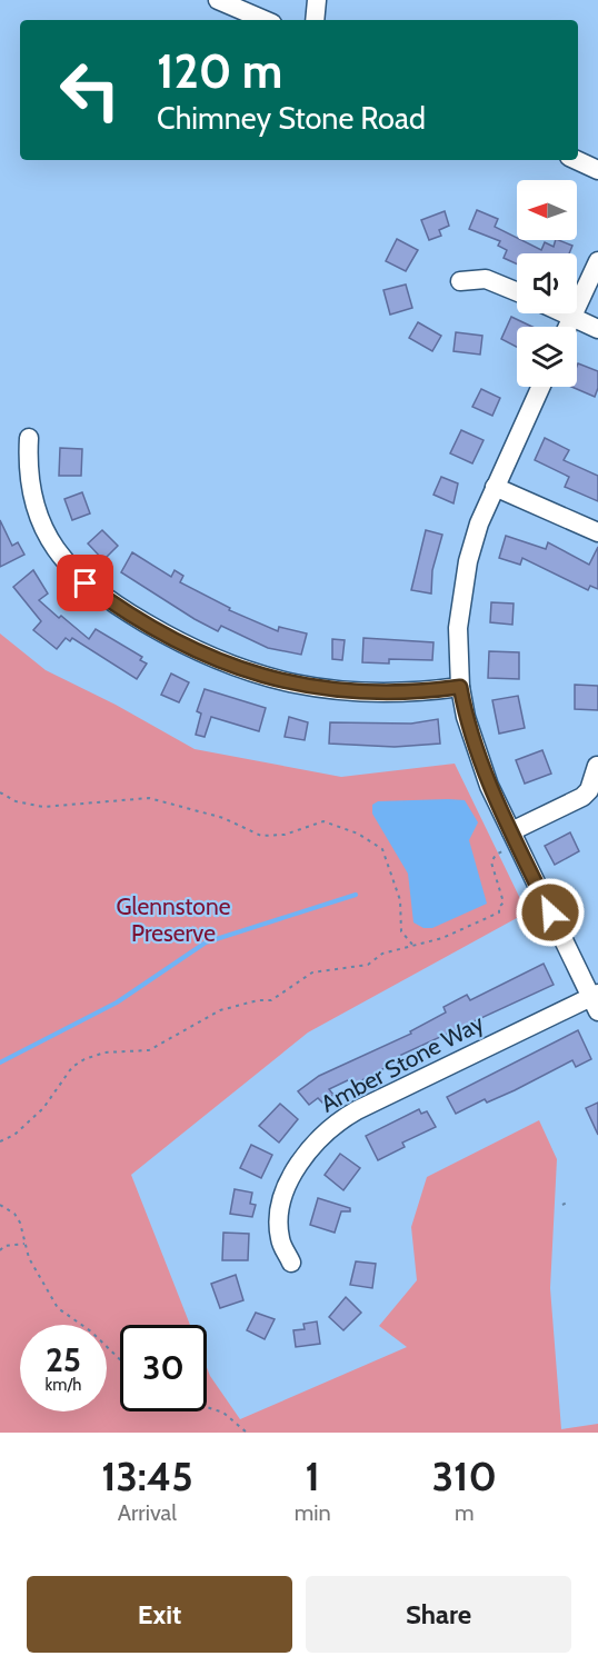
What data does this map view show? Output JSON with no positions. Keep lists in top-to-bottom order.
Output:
{
  "streets": {
    "street": ["Amber Stone Way"]
  },
  "parks": ["Glennstone Preserve"],
  "north": "left",
  "page": {
    "turn": ["120 m", "Chimney Stone Road"],
    "speed": "25 km/h",
    "limit": "30",
    "eta": [
      "13:45",
      "Arrival",
      "1",
      "min",
      "310",
      "m"
    ],
    "buttons": ["Exit", "Share"]
  }
}
